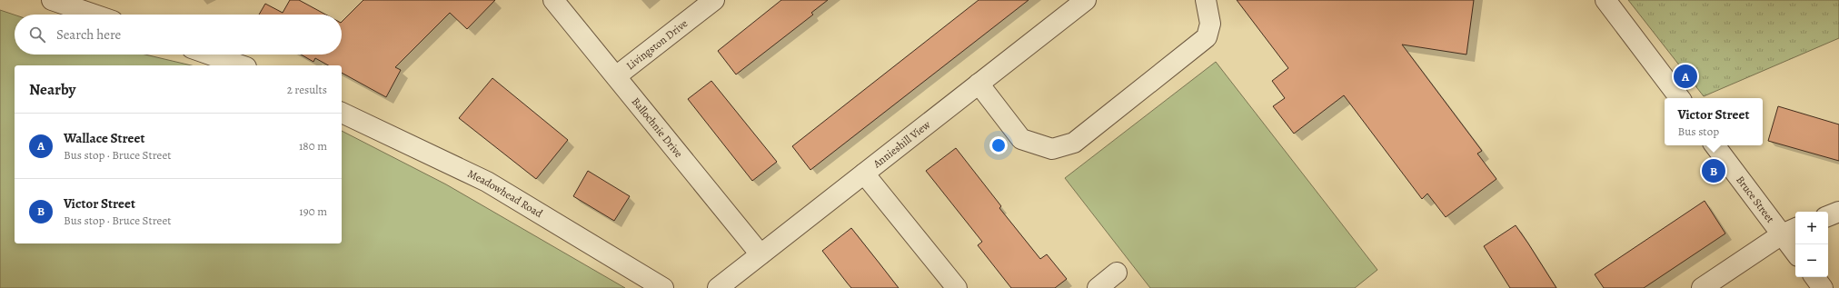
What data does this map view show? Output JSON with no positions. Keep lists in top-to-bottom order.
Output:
{
  "streets": {
    "street": [
      "Livingston Drive",
      "Ballochnie Drive",
      "Annieshill View",
      "Meadowhead Road",
      "Bruce Street"
    ]
  },
  "crossings": [
    ["Livingston Drive", "Ballochnie Drive"],
    ["Ballochnie Drive", "Annieshill View"]
  ],
  "page": {
    "search": "Search here",
    "pins": ["A", "B"],
    "heading": ["Nearby", "2 results"],
    "popup": ["Victor Street", "Bus stop"],
    "list": [
      {
        "mark": "A",
        "name": "Wallace Street",
        "note": "Bus stop · Bruce Street",
        "value": "180 m"
      },
      {
        "mark": "B",
        "name": "Victor Street",
        "note": "Bus stop · Bruce Street",
        "value": "190 m"
      }
    ],
    "map_buttons": ["+", "−"]
  }
}
